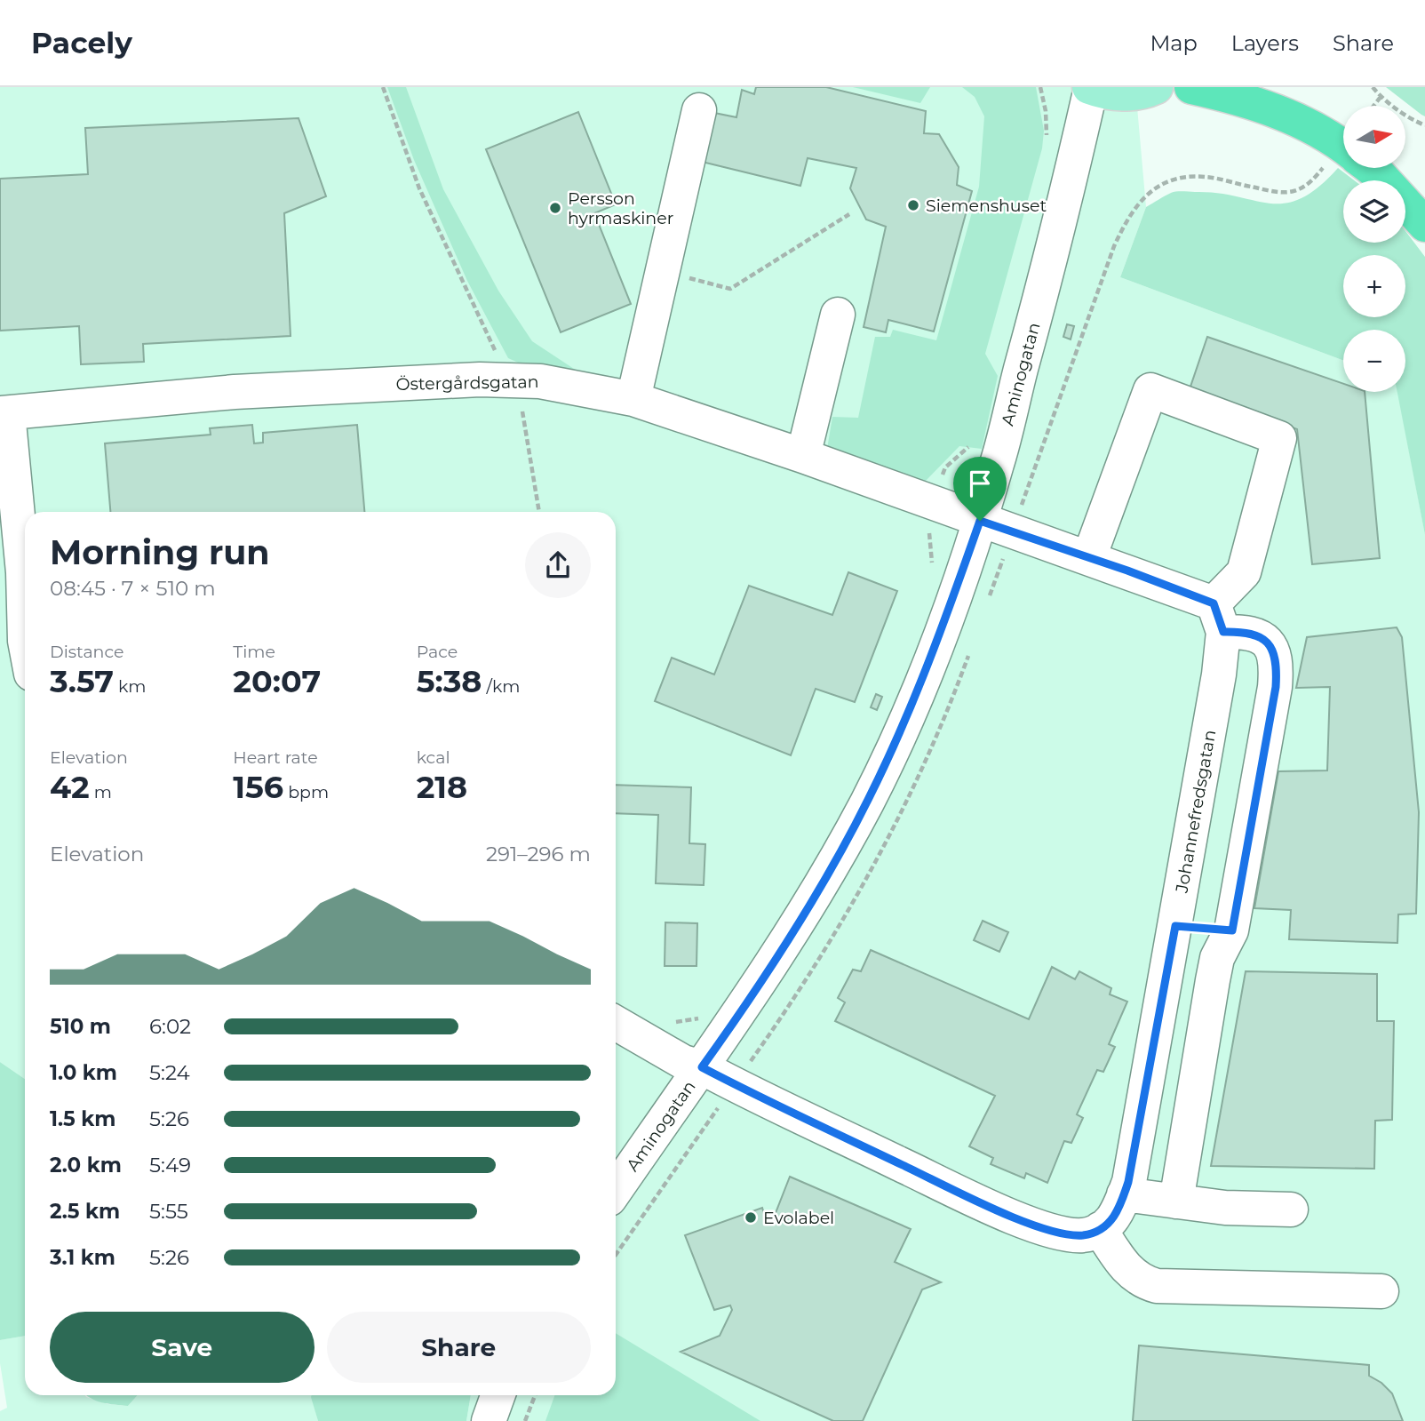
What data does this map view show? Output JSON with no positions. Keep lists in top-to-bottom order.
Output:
{
  "streets": {
    "main road": ["Aminogatan"],
    "street": ["Östergårdsgatan", "Johannefredsgatan"]
  },
  "crossings": [
    ["Aminogatan", "Östergårdsgatan"]
  ],
  "places": ["Siemenshuset", "Persson hyrmaskiner", "Evolabel"],
  "north": "right",
  "page": {
    "header": "Pacely",
    "nav": ["Map", "Layers", "Share"],
    "map_buttons": ["+", "−"],
    "heading": ["Morning run", "08:45 · 7 × 510 m"],
    "stats": [
      ["Distance", "3.57 km"],
      ["Time", "20:07"],
      ["Pace", "5:38 /km"],
      ["Elevation", "42 m"],
      ["Heart rate", "156 bpm"],
      ["kcal", "218"]
    ],
    "chart": ["Elevation", "291–296 m"],
    "list": [
      {
        "name": "510 m",
        "note": "6:02"
      },
      {
        "name": "1.0 km",
        "note": "5:24"
      },
      {
        "name": "1.5 km",
        "note": "5:26"
      },
      {
        "name": "2.0 km",
        "note": "5:49"
      },
      {
        "name": "2.5 km",
        "note": "5:55"
      },
      {
        "name": "3.1 km",
        "note": "5:26"
      }
    ],
    "buttons": ["Save", "Share"]
  }
}
